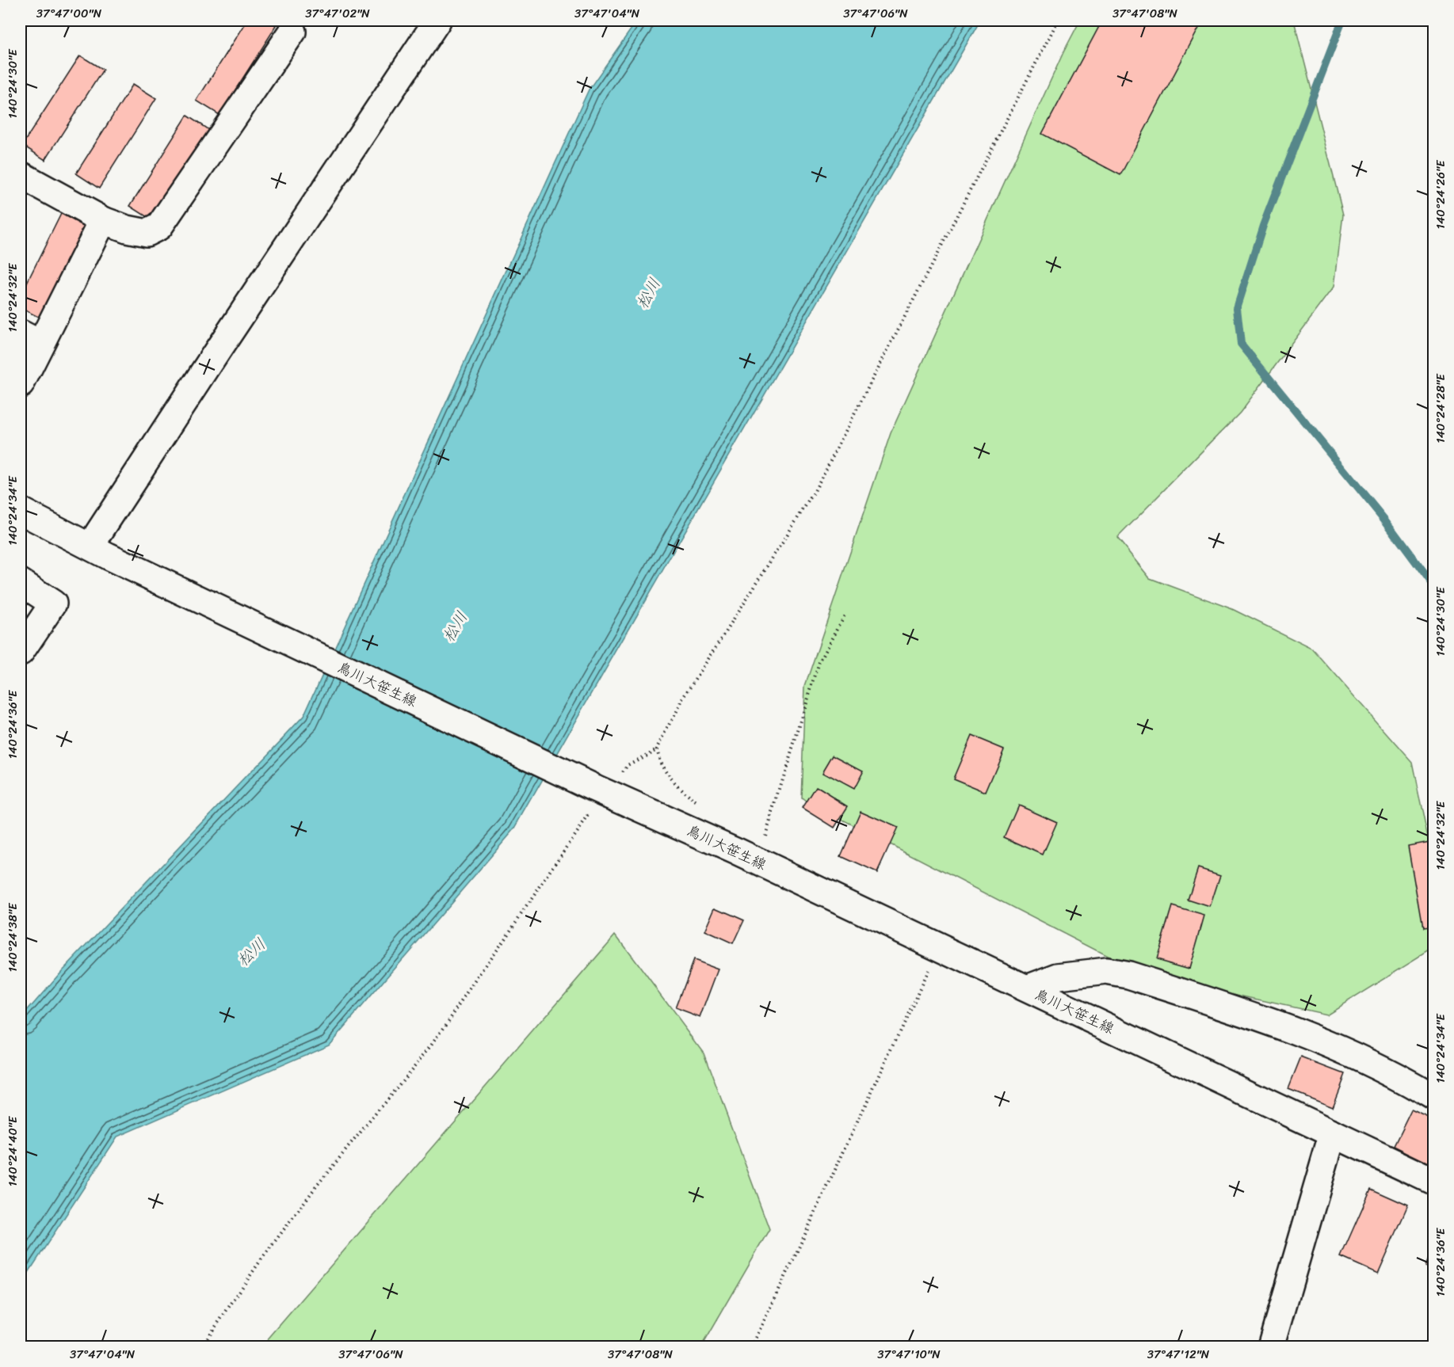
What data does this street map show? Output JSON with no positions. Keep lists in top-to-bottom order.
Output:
{
  "streets": {
    "street": ["鳥川大笹生線"]
  },
  "water": ["松川"],
  "coordinates": [
    "37°47'00\"N",
    "37°47'02\"N",
    "37°47'04\"N",
    "37°47'06\"N",
    "37°47'08\"N",
    "140°24'30\"E",
    "140°24'26\"E",
    "140°24'32\"E",
    "140°24'28\"E",
    "140°24'34\"E",
    "140°24'36\"E",
    "140°24'38\"E",
    "140°24'40\"E",
    "37°47'10\"N",
    "37°47'12\"N"
  ]
}
